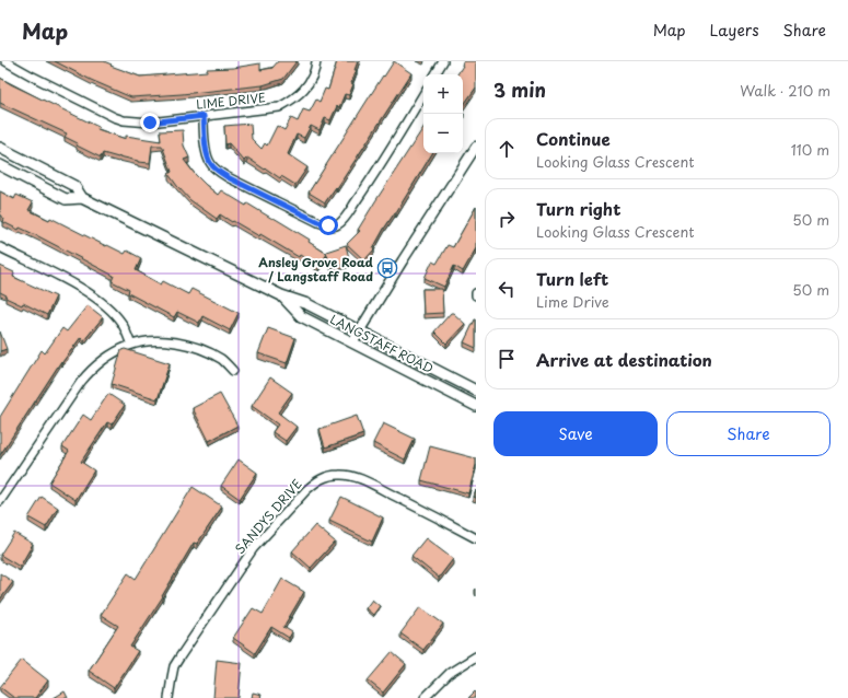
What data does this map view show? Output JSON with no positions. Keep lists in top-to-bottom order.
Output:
{
  "streets": {
    "main road": ["LANGSTAFF ROAD"],
    "street": ["LIME DRIVE", "SANDYS DRIVE"]
  },
  "places": {
    "bus stop": ["Ansley Grove Road / Langstaff Road"]
  },
  "page": {
    "header": "Map",
    "nav": ["Map", "Layers", "Share"],
    "heading": ["3 min", "Walk · 210 m"],
    "map_buttons": ["+", "−"],
    "list": [
      ["Continue", "Looking Glass Crescent", "110 m"],
      ["Turn right", "Looking Glass Crescent", "50 m"],
      ["Turn left", "Lime Drive", "50 m"],
      "Arrive at destination"
    ],
    "buttons": ["Save", "Share"]
  }
}
